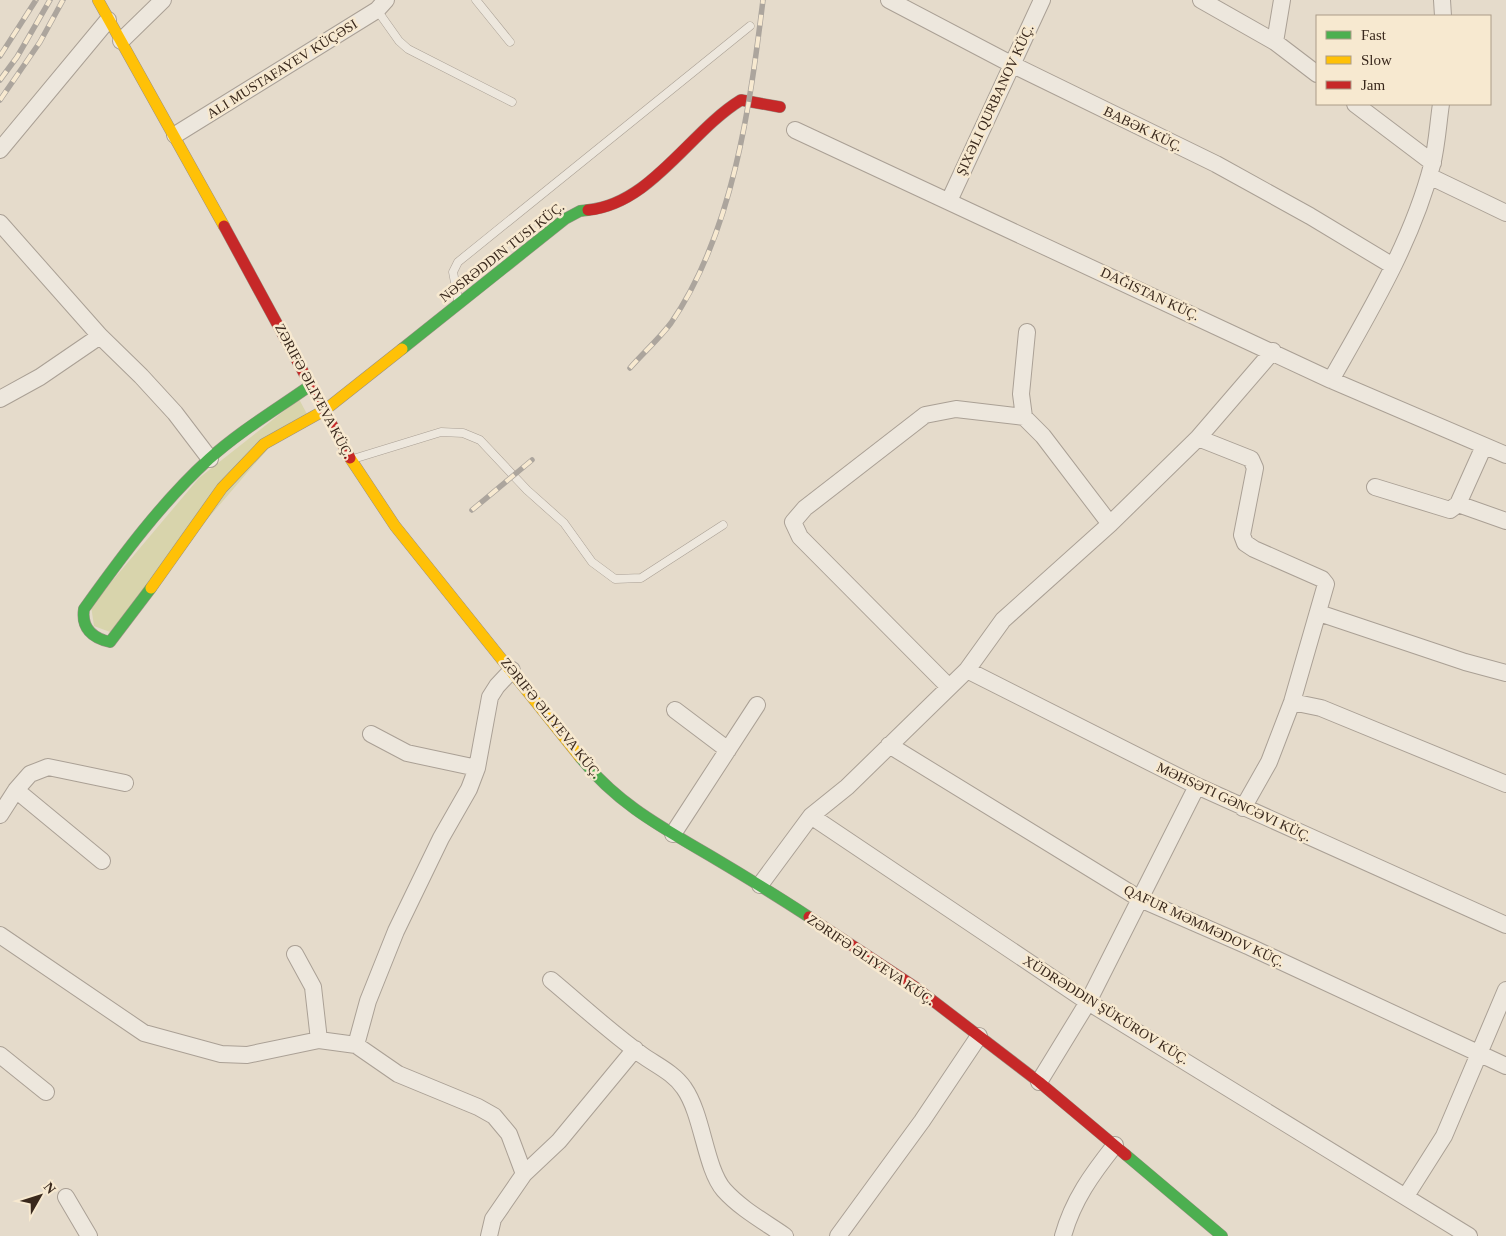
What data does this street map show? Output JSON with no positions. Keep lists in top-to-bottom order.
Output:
{
  "streets": {
    "street": [
      "BABƏK KÜÇ.",
      "NƏSRƏDDIN TUSI KÜÇ.",
      "ZƏRIFƏ ƏLIYEVA KÜÇ.",
      "MƏHSƏTI GƏNCƏVI KÜÇ.",
      "QAFUR MƏMMƏDOV KÜÇ.",
      "XÜDRƏDDIN ŞÜKÜROV KÜÇ."
    ]
  },
  "crossings": [
    ["NƏSRƏDDIN TUSI KÜÇ.", "ZƏRIFƏ ƏLIYEVA KÜÇ."]
  ],
  "legend": ["Fast", "Slow", "Jam"],
  "north": "top right"
}
